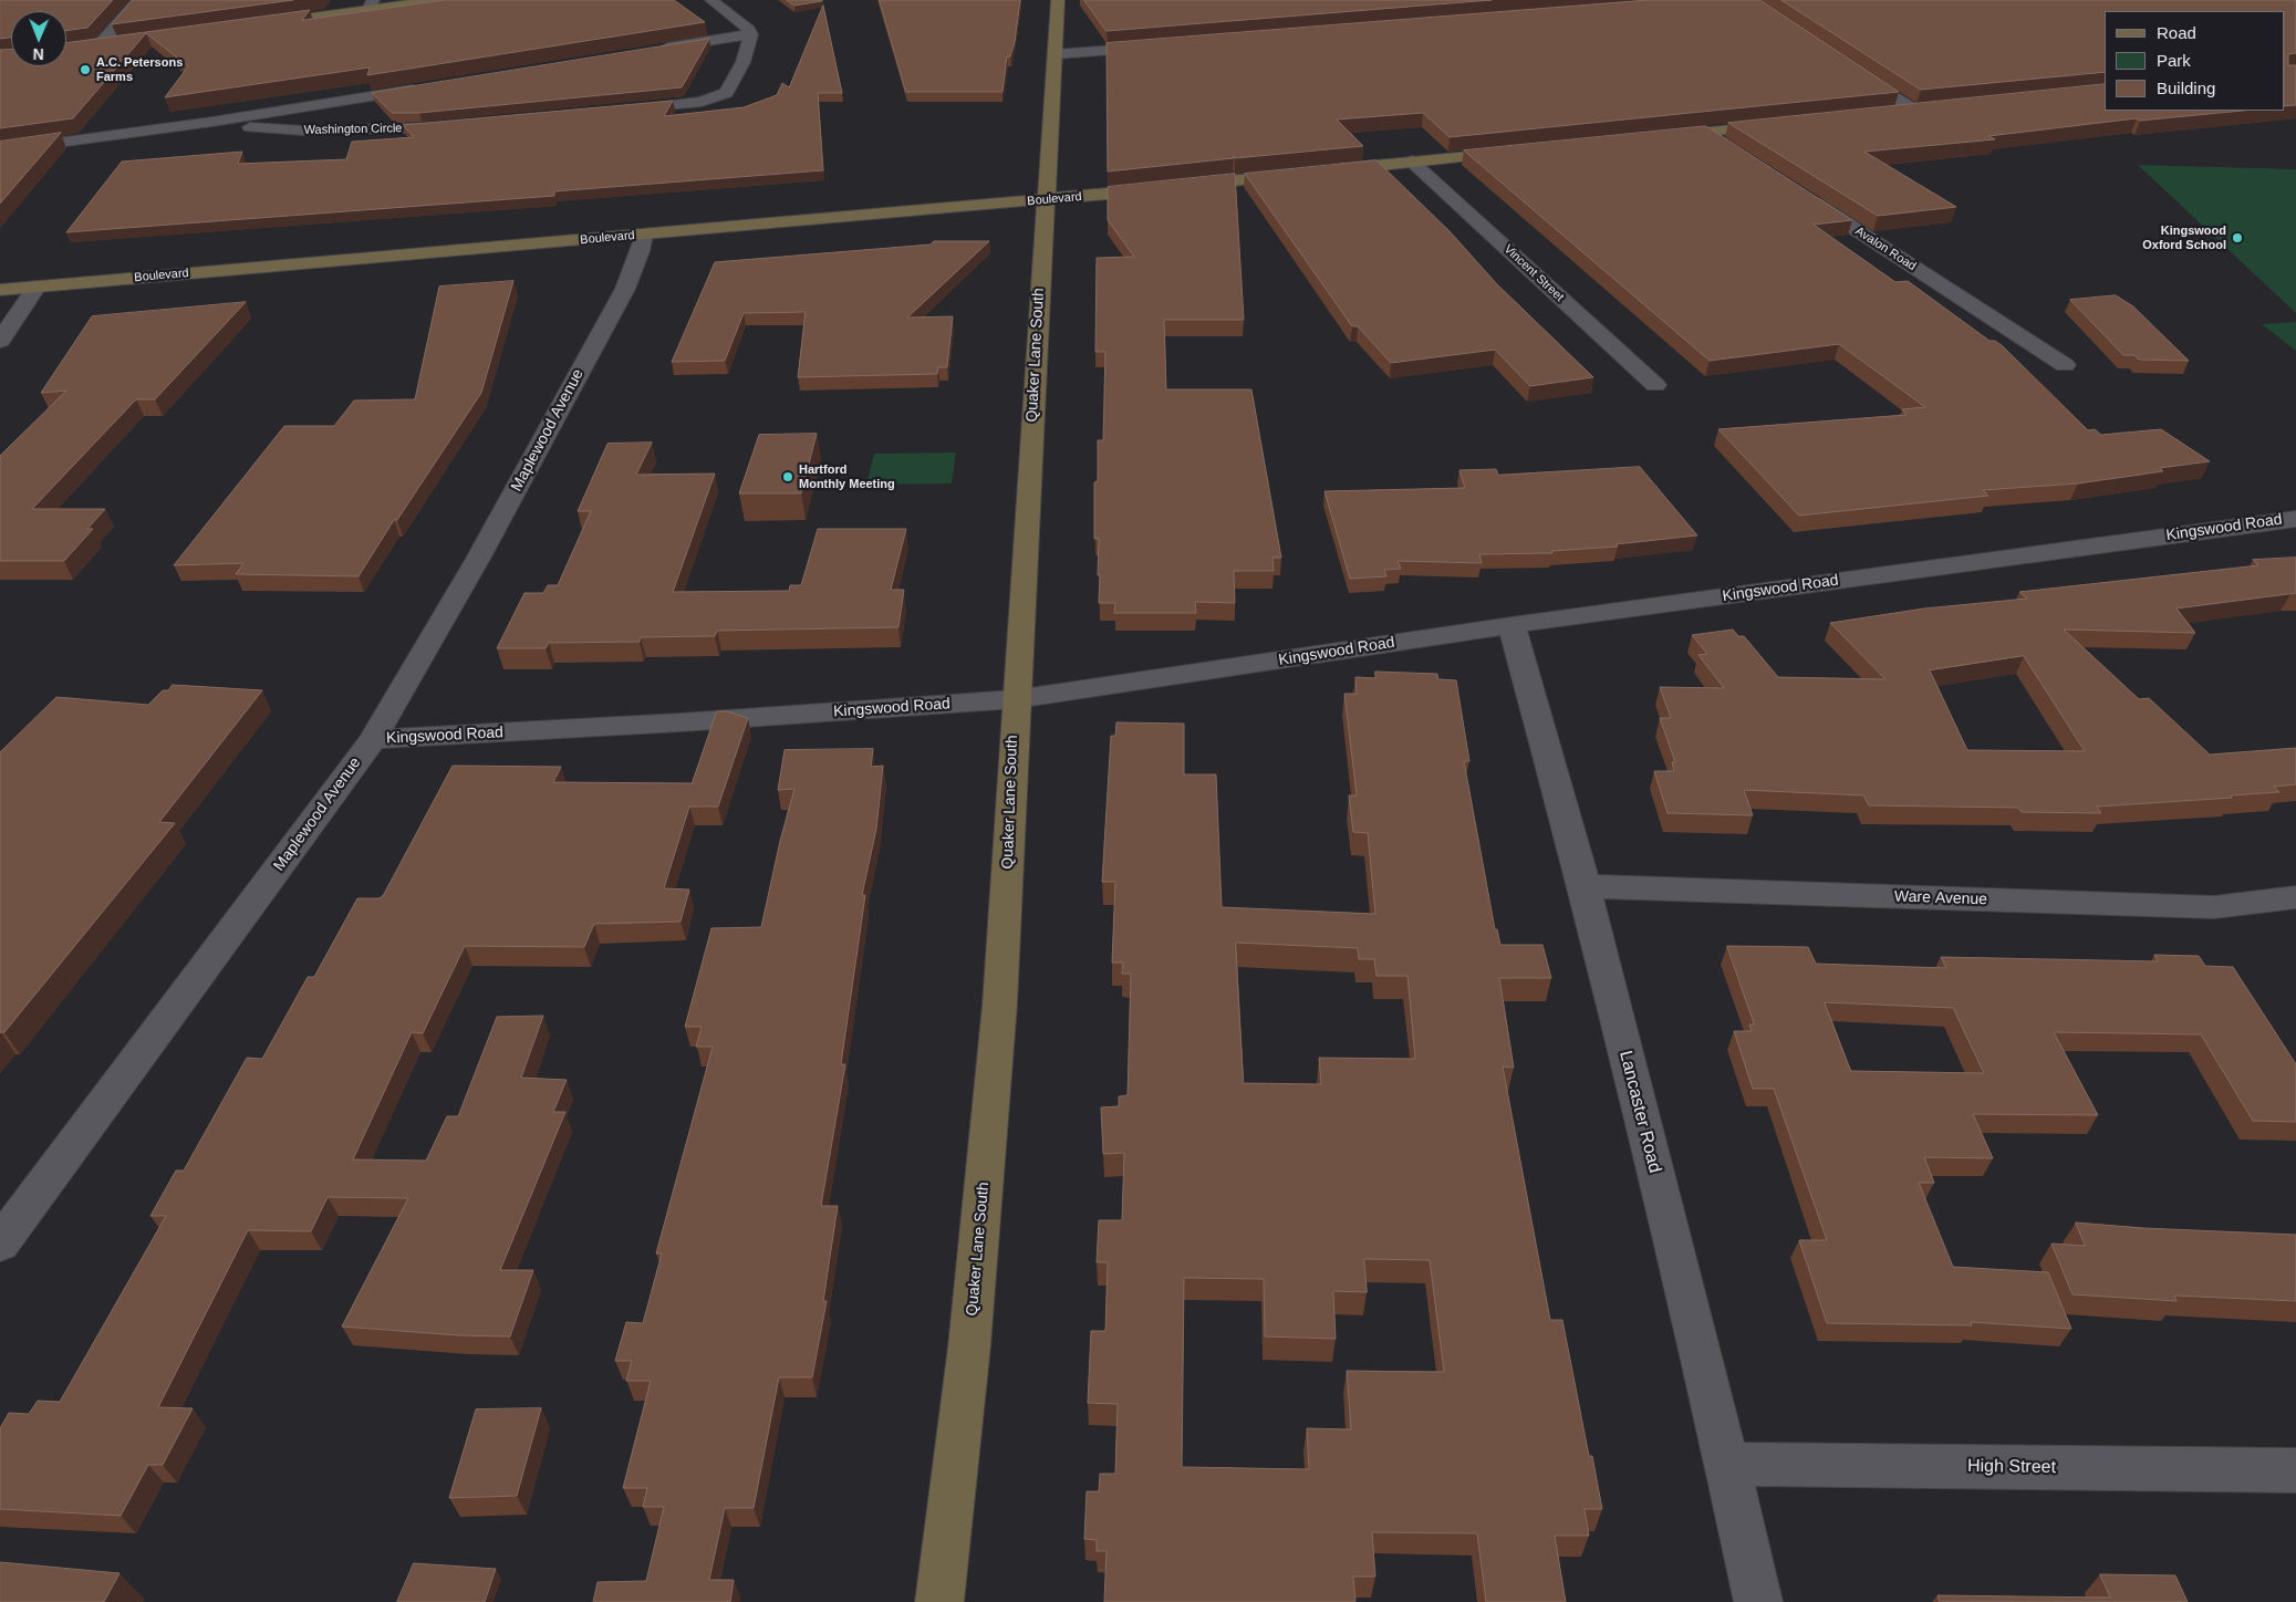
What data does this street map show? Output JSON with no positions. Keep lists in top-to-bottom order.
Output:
{
  "streets": {
    "main road": ["Boulevard", "Quaker Lane South"],
    "street": [
      "Washington Circle",
      "Avalon Road",
      "Vincent Street",
      "Maplewood Avenue",
      "Kingswood Road",
      "Ware Avenue",
      "Lancaster Road",
      "High Street"
    ]
  },
  "crossings": [
    ["Boulevard", "Quaker Lane South"],
    ["Boulevard", "Maplewood Avenue"],
    ["Quaker Lane South", "Kingswood Road"],
    ["Maplewood Avenue", "Kingswood Road"],
    ["Kingswood Road", "Lancaster Road"],
    ["Ware Avenue", "Lancaster Road"],
    ["Lancaster Road", "High Street"]
  ],
  "places": ["A.C. Petersons Farms", "Kingswood Oxford School", "Hartford Monthly Meeting"],
  "legend": ["Road", "Park", "Building"],
  "north": "bottom"
}
